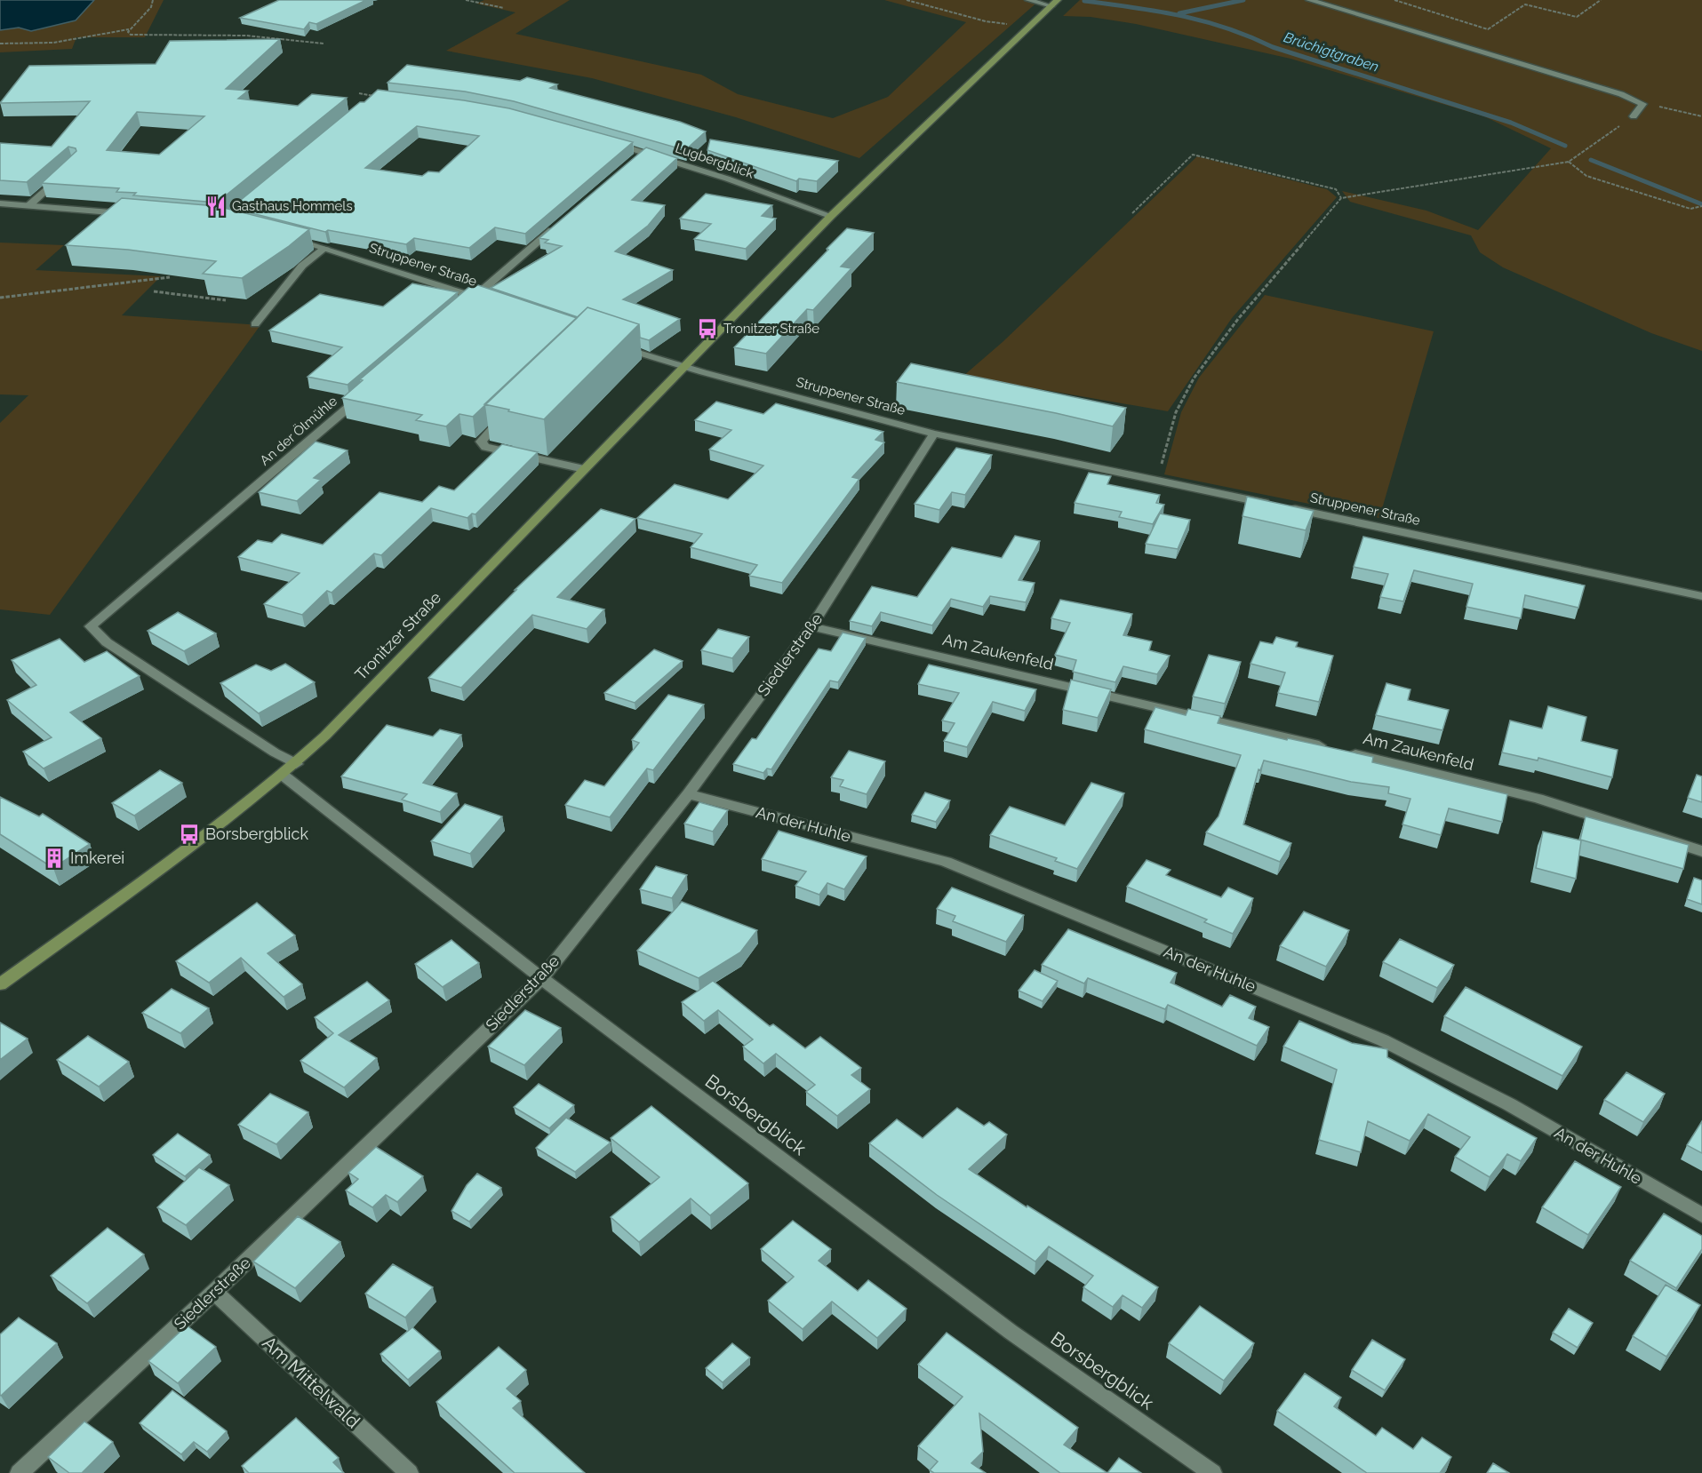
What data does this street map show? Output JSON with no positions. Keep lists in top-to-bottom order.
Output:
{
  "streets": {
    "street": [
      "Lugbergblick",
      "Struppener Straße",
      "An der Ölmühle",
      "Tronitzer Straße",
      "Am Zaukenfeld",
      "Siedlerstraße",
      "An der Huhle",
      "Borsbergblick",
      "Am Mittelwald"
    ]
  },
  "crossings": [
    ["Lugbergblick", "Tronitzer Straße"],
    ["Struppener Straße", "Tronitzer Straße"],
    ["Struppener Straße", "Siedlerstraße"],
    ["An der Ölmühle", "Tronitzer Straße"],
    ["Tronitzer Straße", "Borsbergblick"],
    ["Am Zaukenfeld", "Siedlerstraße"],
    ["Siedlerstraße", "An der Huhle"],
    ["Siedlerstraße", "Borsbergblick"],
    ["Siedlerstraße", "Am Mittelwald"]
  ],
  "water": ["Brüchigtgraben"],
  "places": {
    "restaurant": ["Gasthaus Hommels"],
    "bus stop": ["Tronitzer Straße", "Borsbergblick"],
    "building": ["Imkerei"]
  }
}
